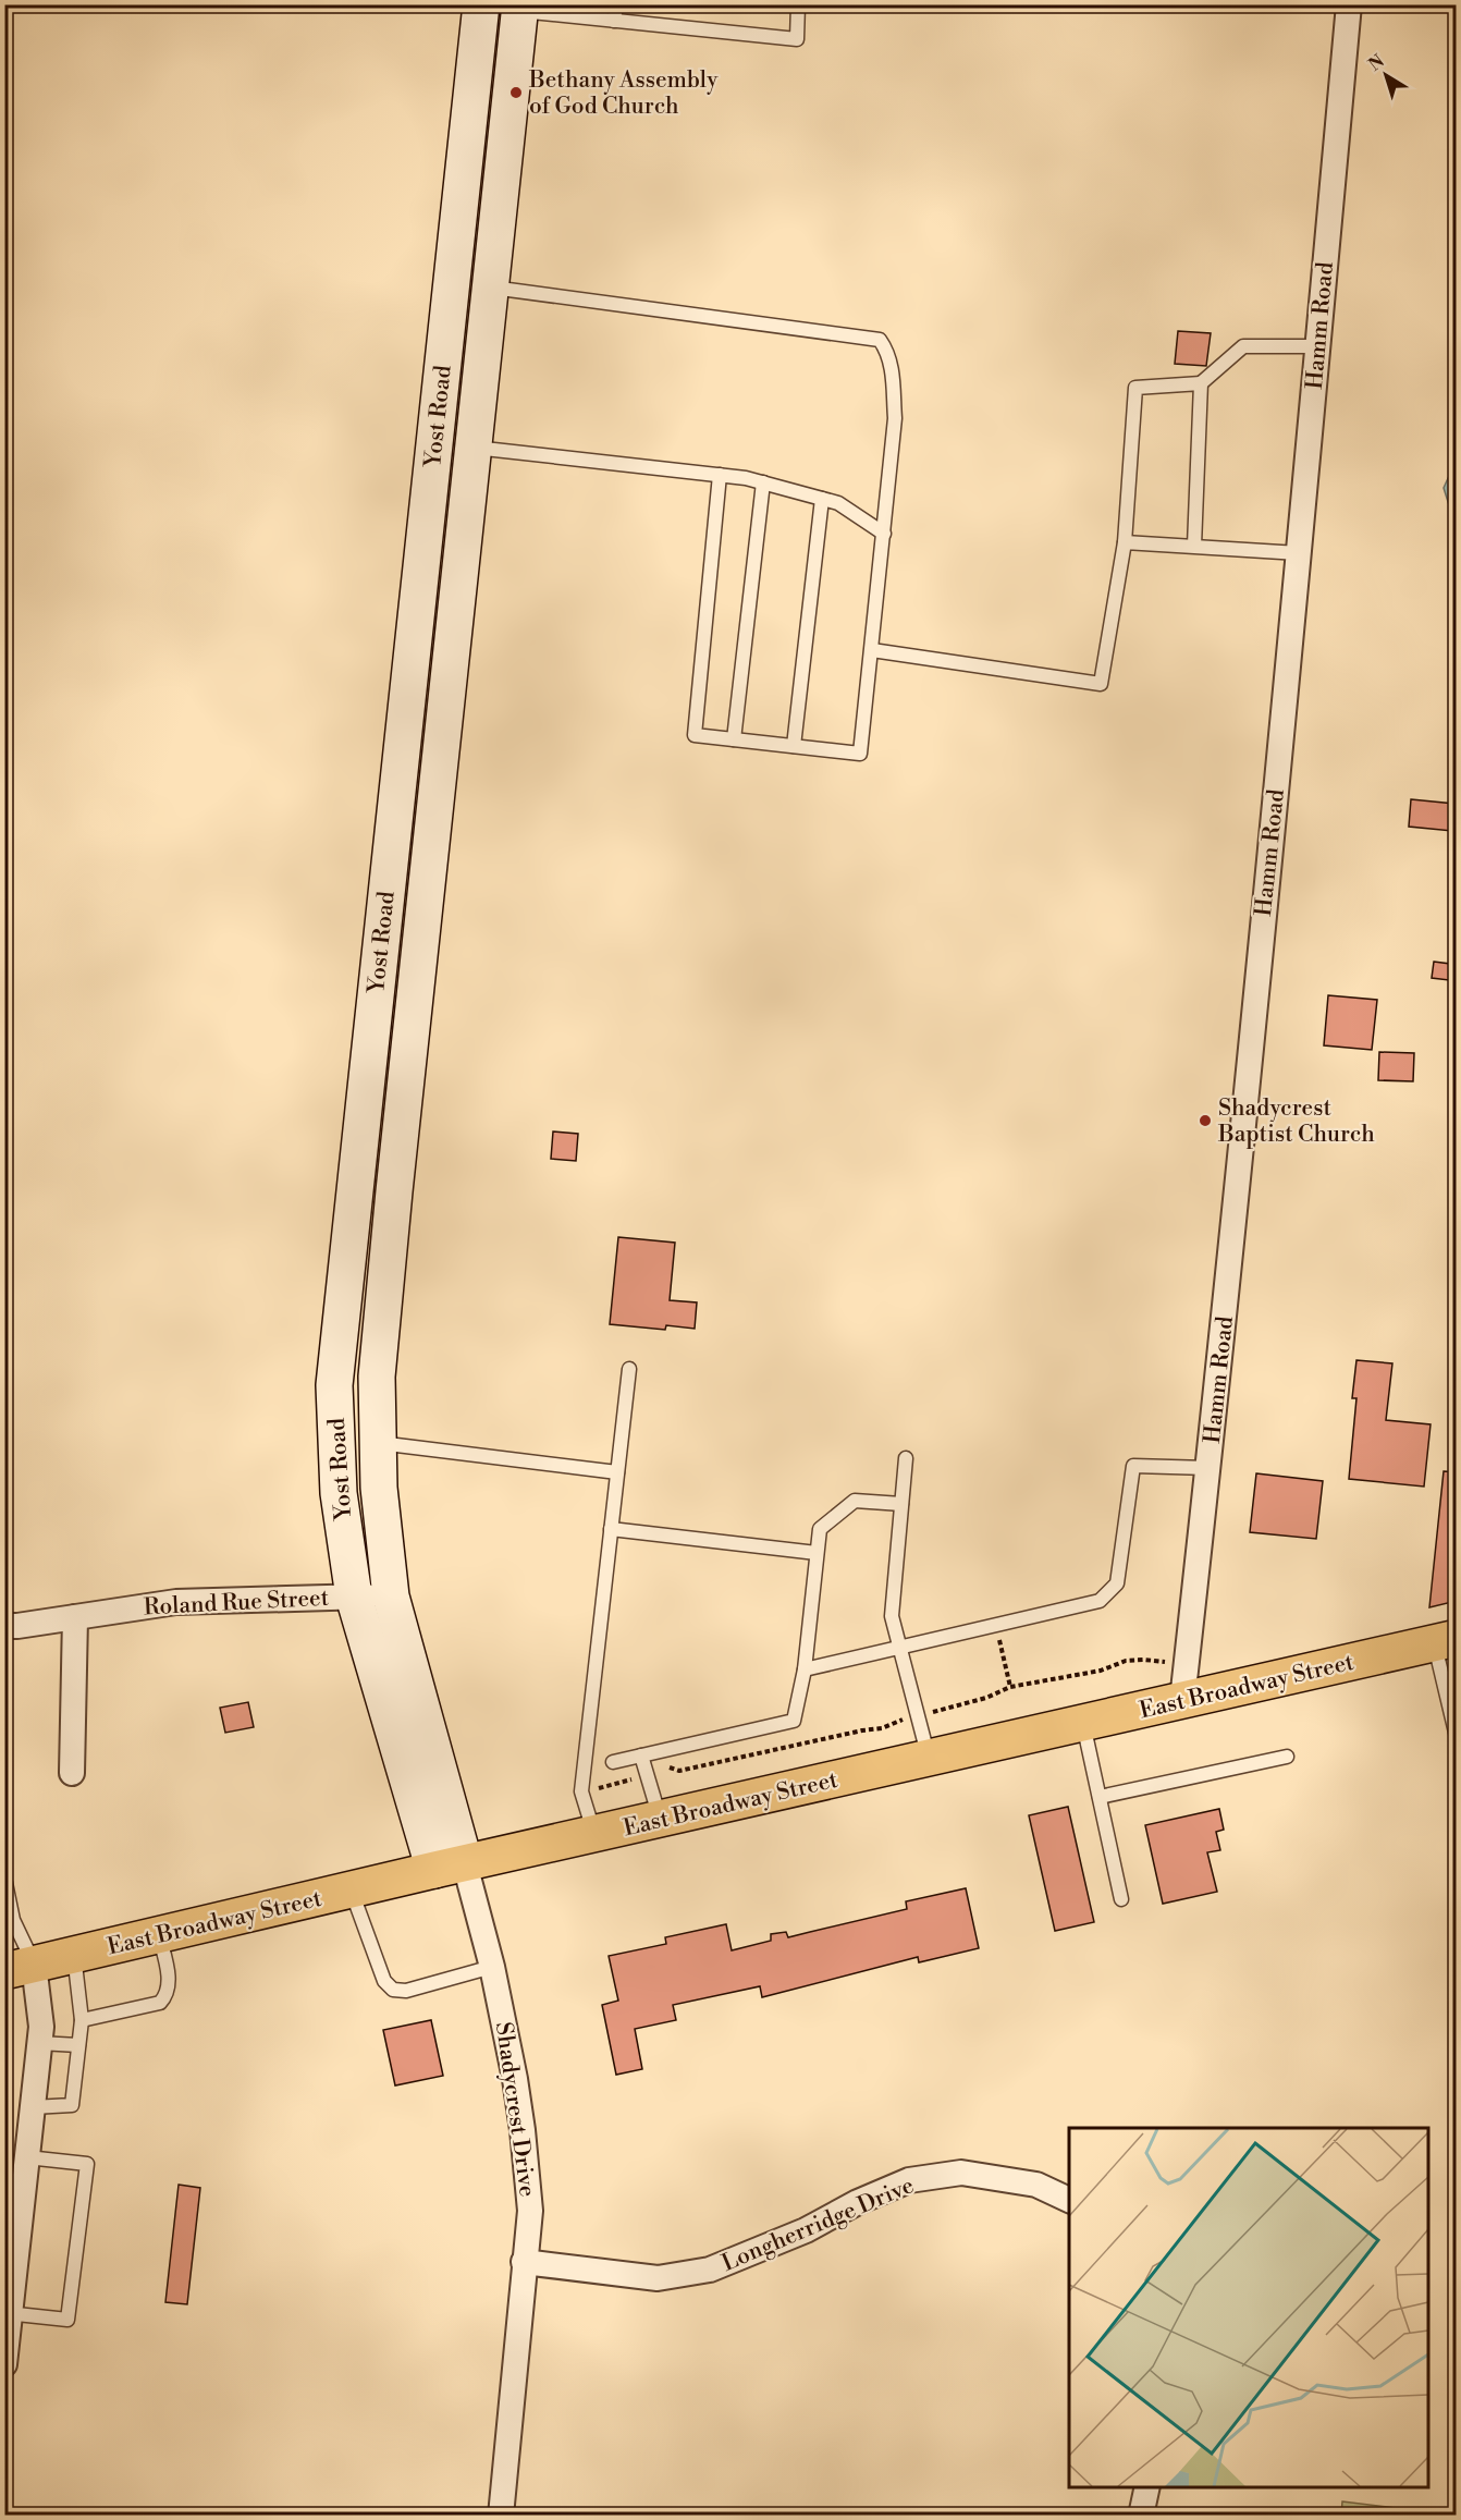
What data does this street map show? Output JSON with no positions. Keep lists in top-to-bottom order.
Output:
{
  "streets": {
    "main road": ["Yost Road", "East Broadway Street"],
    "street": [
      "Hamm Road",
      "Roland Rue Street",
      "Shadycrest Drive",
      "Longherridge Drive"
    ]
  },
  "crossings": [
    ["Hamm Road", "East Broadway Street"],
    ["Yost Road", "Roland Rue Street"],
    ["Yost Road", "East Broadway Street"],
    ["Yost Road", "Shadycrest Drive"],
    ["East Broadway Street", "Shadycrest Drive"],
    ["Shadycrest Drive", "Longherridge Drive"]
  ],
  "places": ["Bethany Assembly of God Church", "Shadycrest Baptist Church"],
  "north": "top left"
}
